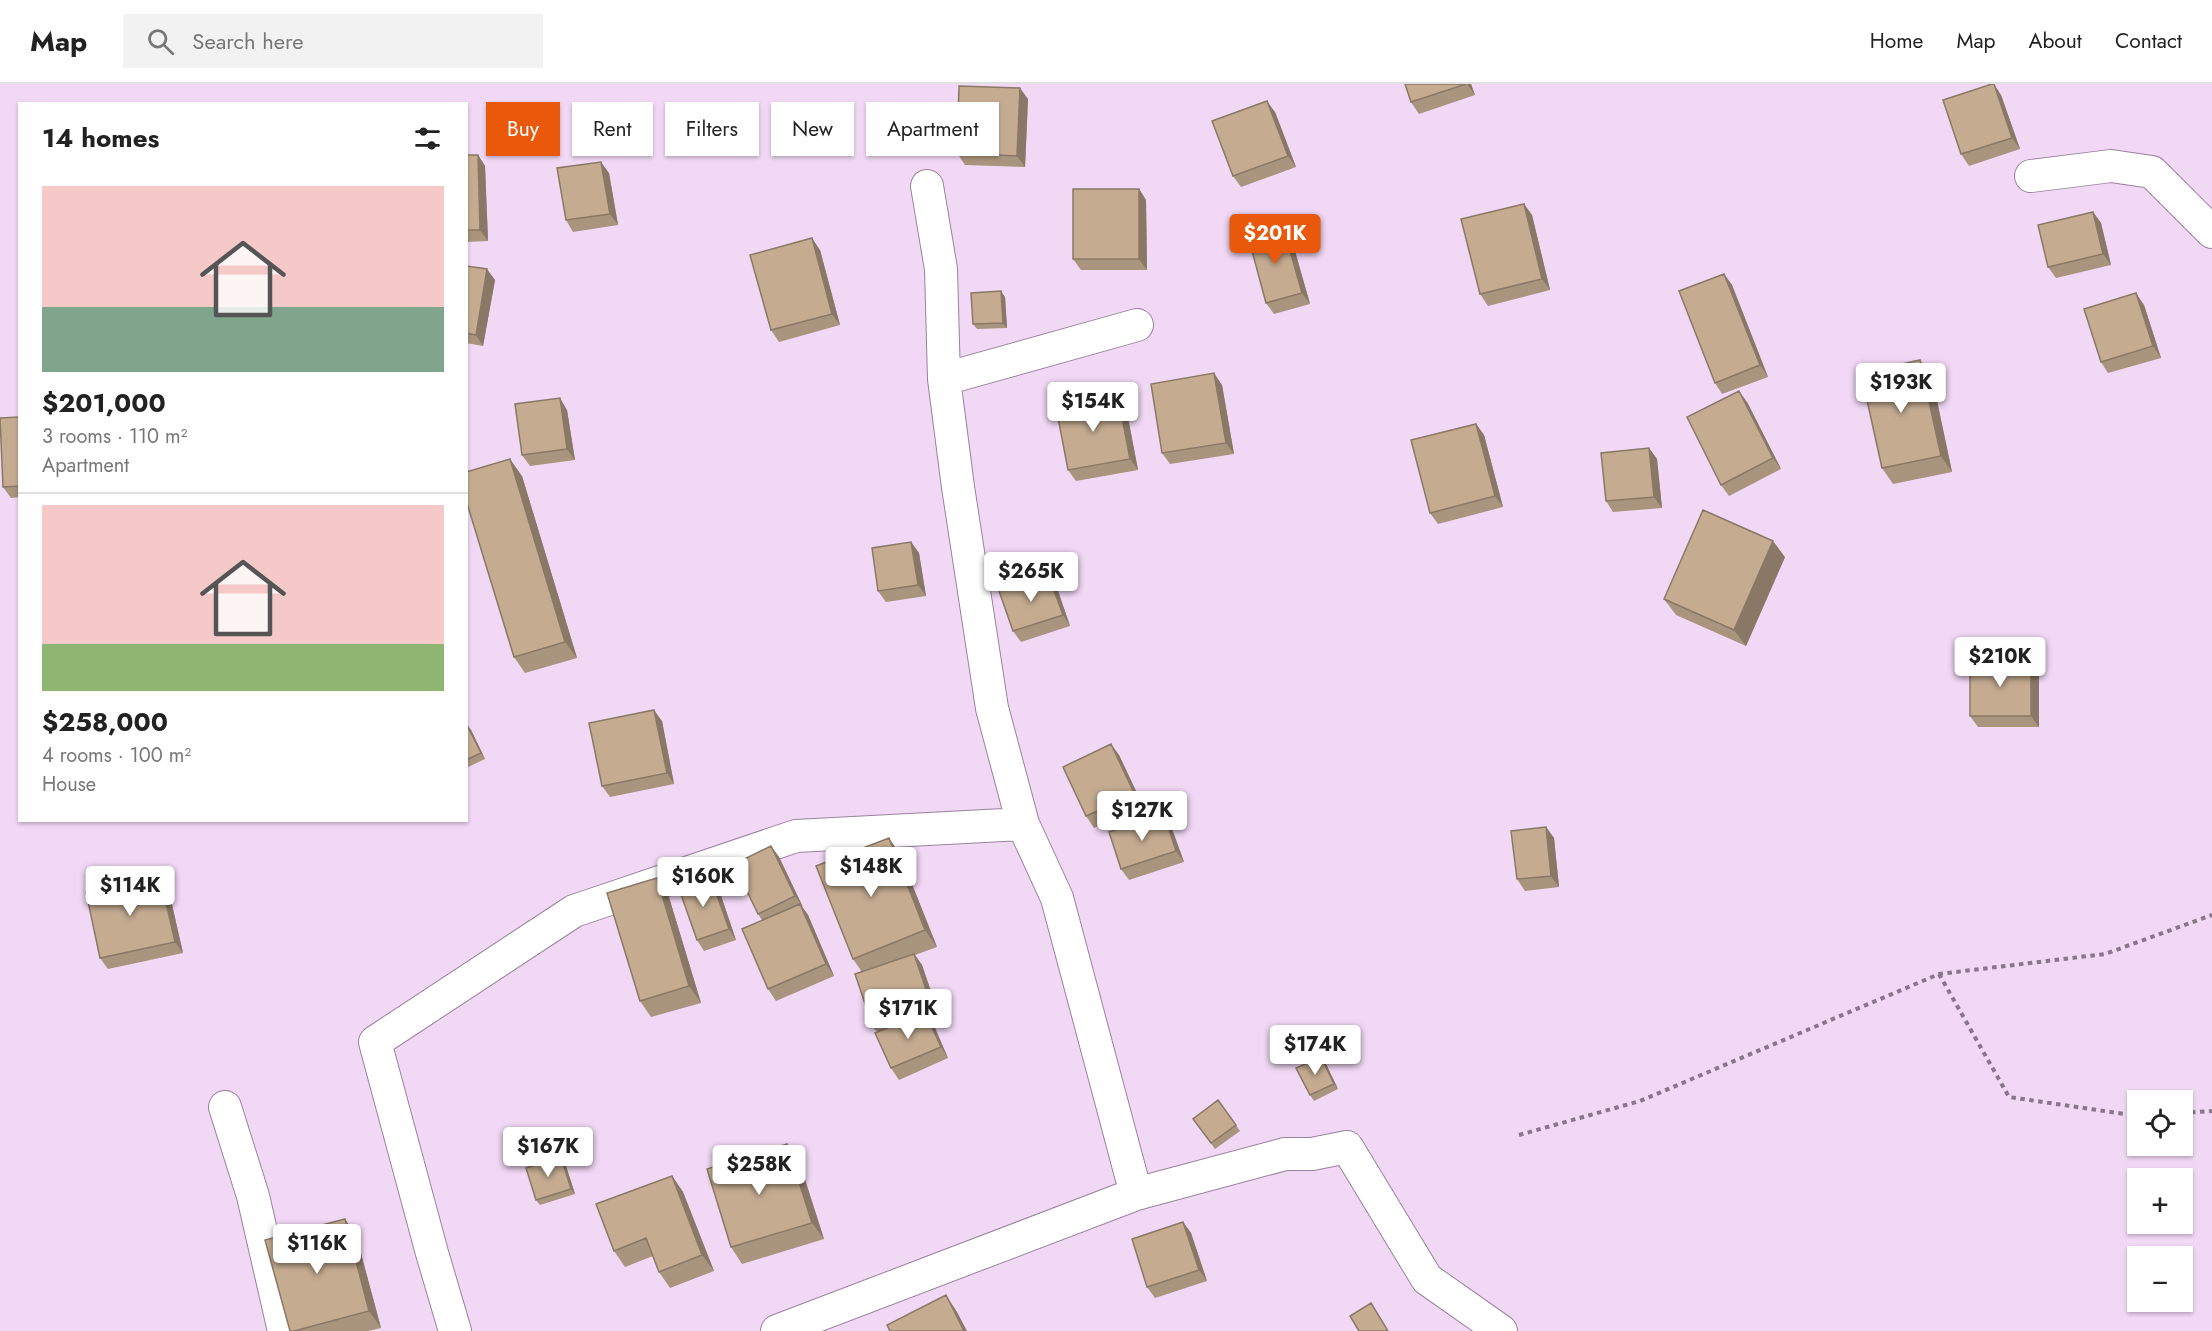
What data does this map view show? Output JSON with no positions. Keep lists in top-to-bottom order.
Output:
{
  "page": {
    "header": "Map",
    "search": "Search here",
    "nav": [
      "Home",
      "Map",
      "About",
      "Contact"
    ],
    "chip": [
      "Buy",
      "Rent",
      "Filters",
      "New",
      "Apartment"
    ],
    "heading": "14 homes",
    "list": [
      {
        "name": "$201,000",
        "note": "3 rooms · 110 m² · Apartment"
      },
      {
        "name": "$258,000",
        "note": "4 rooms · 100 m² · House"
      }
    ],
    "price": [
      "$201K",
      "$193K",
      "$154K",
      "$265K",
      "$210K",
      "$127K",
      "$148K",
      "$160K",
      "$114K",
      "$171K",
      "$174K",
      "$167K",
      "$258K",
      "$116K"
    ],
    "map_buttons": ["+", "−"]
  }
}
